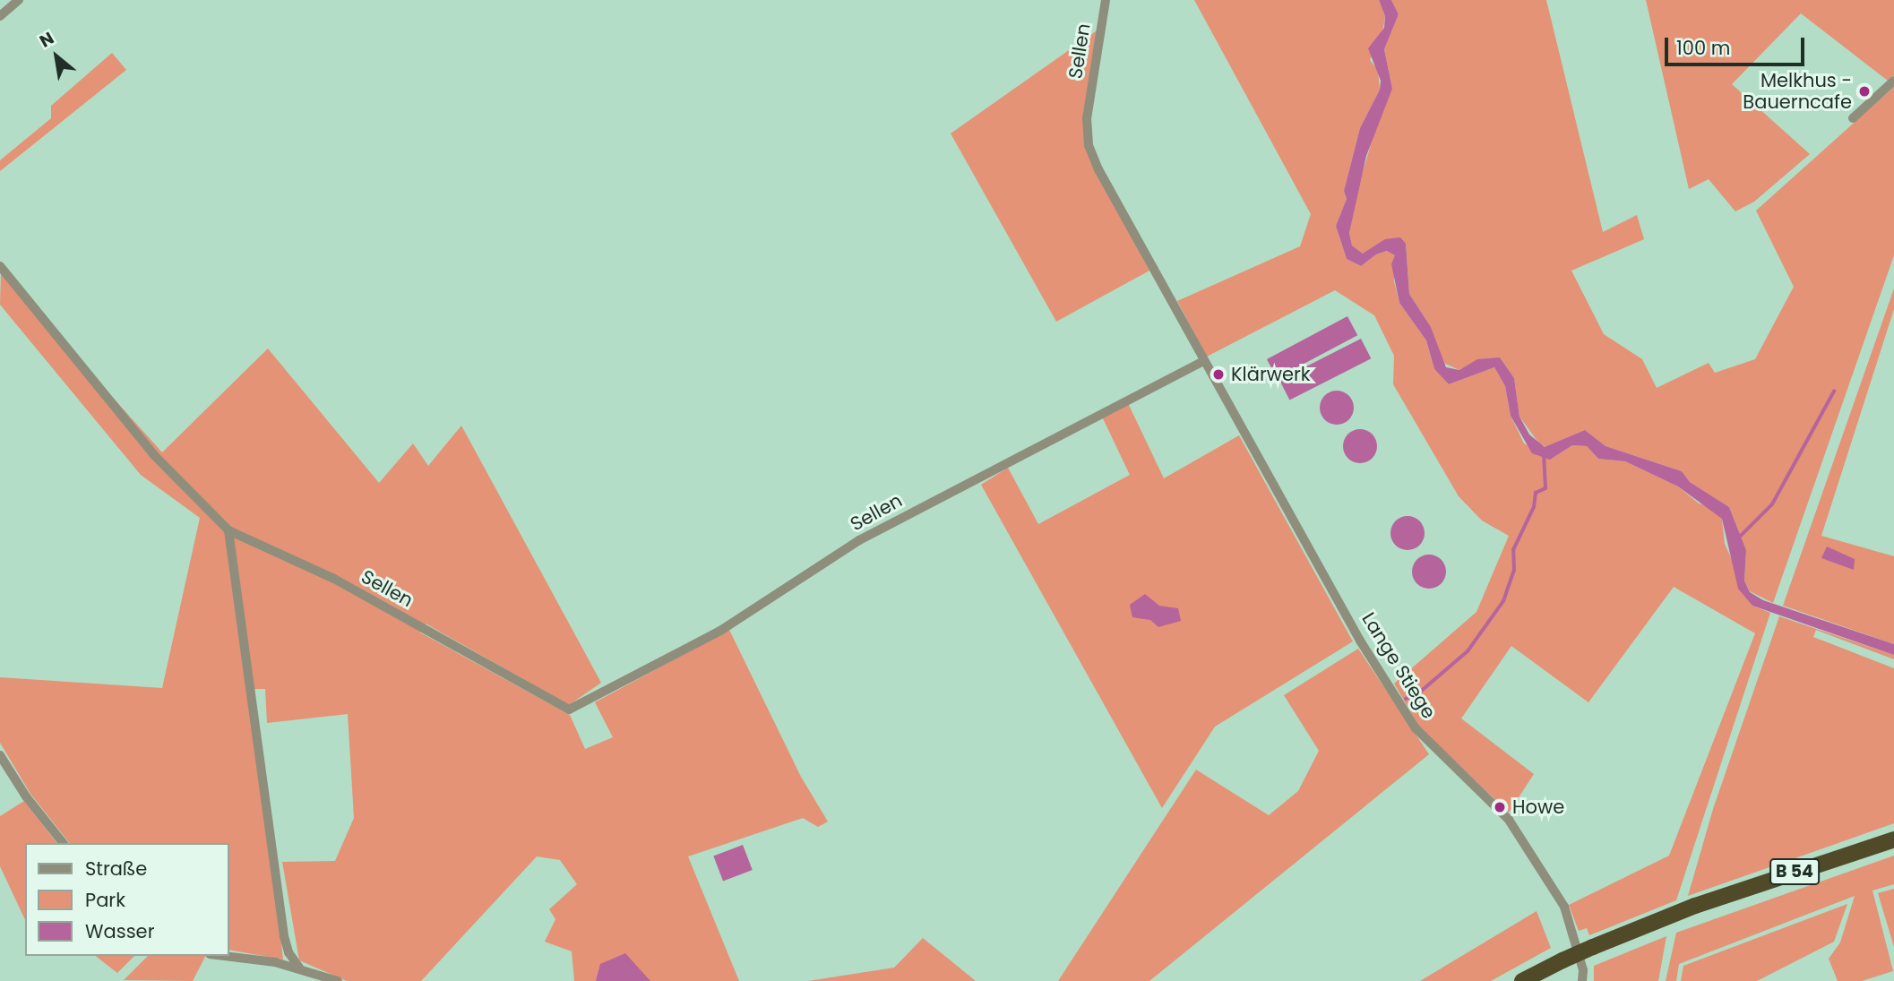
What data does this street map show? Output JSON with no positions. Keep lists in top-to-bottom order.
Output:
{
  "streets": {
    "highway": ["B 54"],
    "street": ["Sellen", "Lange Stiege"]
  },
  "crossings": [
    ["Sellen", "Lange Stiege"]
  ],
  "places": ["Melkhus - Bauerncafe", "Klärwerk", "Howe"],
  "legend": ["Straße", "Park", "Wasser"],
  "scale_bar": "100 m",
  "north": "top left"
}
